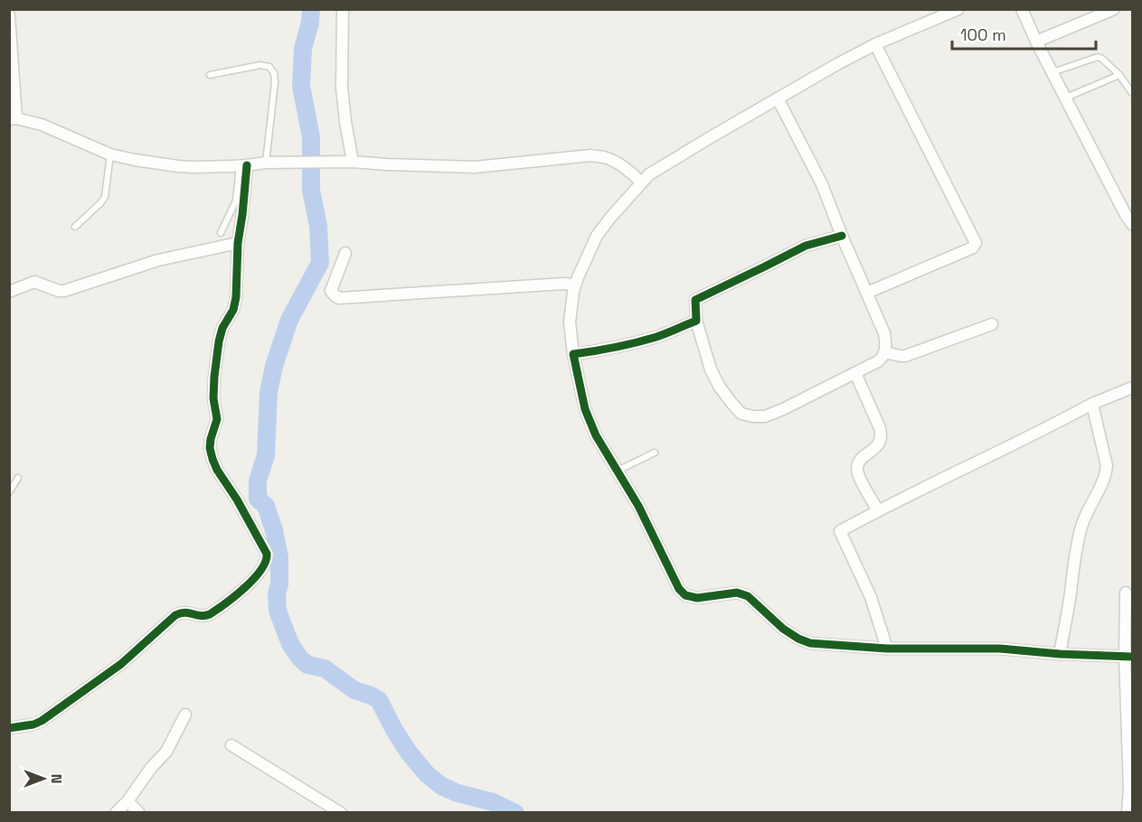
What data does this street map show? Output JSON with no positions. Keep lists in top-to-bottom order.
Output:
{
  "scale_bar": "100 m",
  "north": "right"
}
